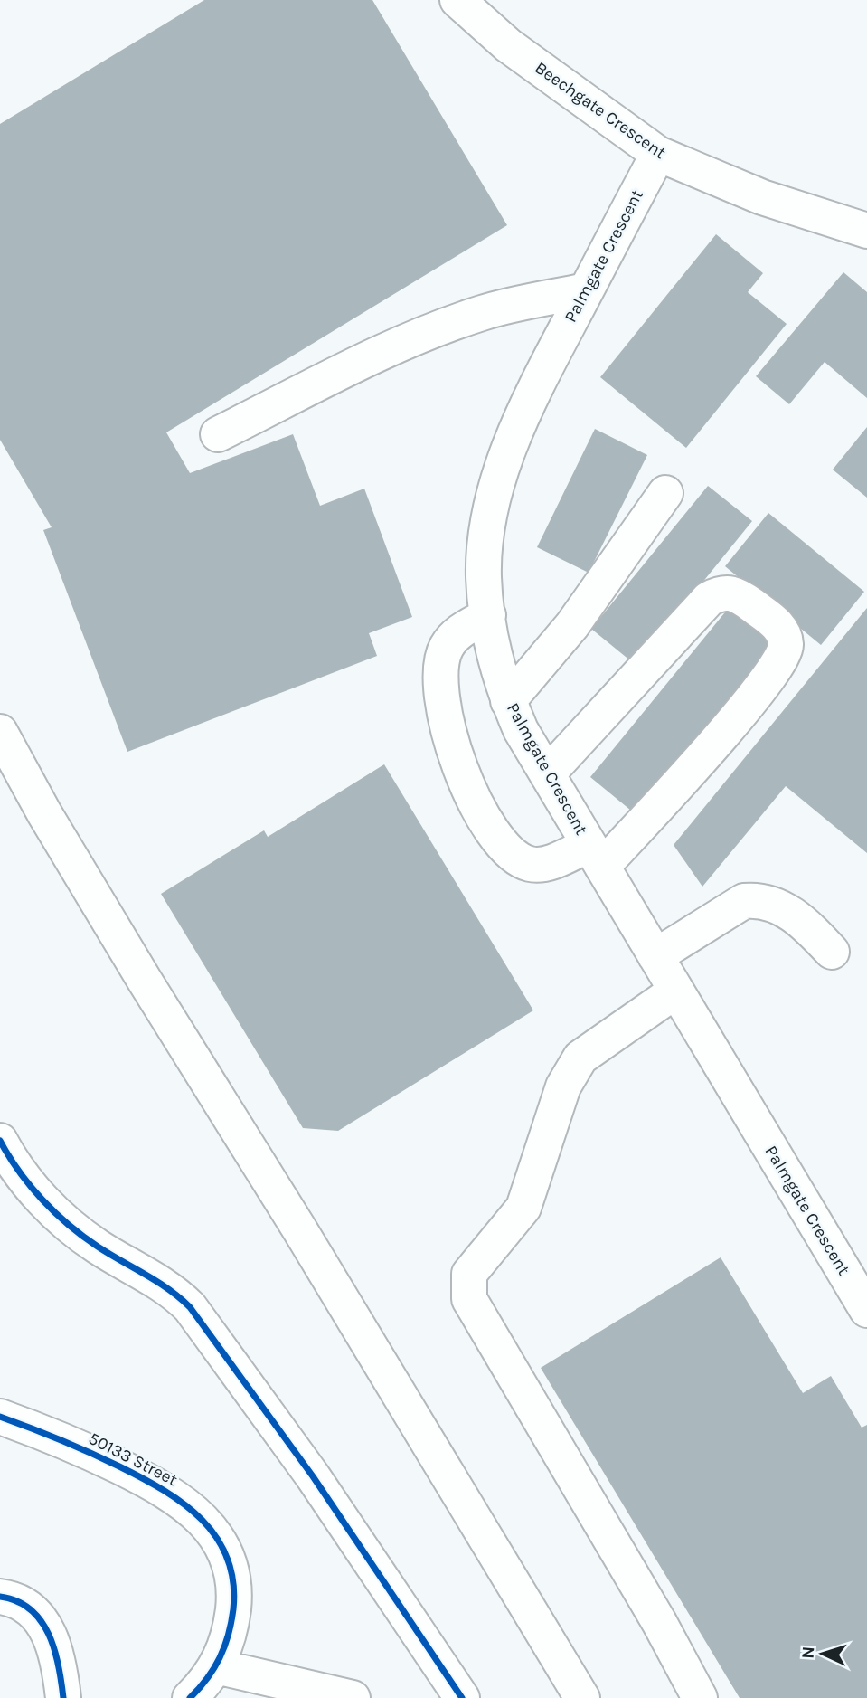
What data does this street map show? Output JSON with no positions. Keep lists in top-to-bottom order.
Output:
{
  "streets": {
    "street": ["Beechgate Crescent", "Palmgate Crescent", "50133 Street"]
  },
  "crossings": [
    ["Beechgate Crescent", "Palmgate Crescent"]
  ],
  "north": "left"
}
